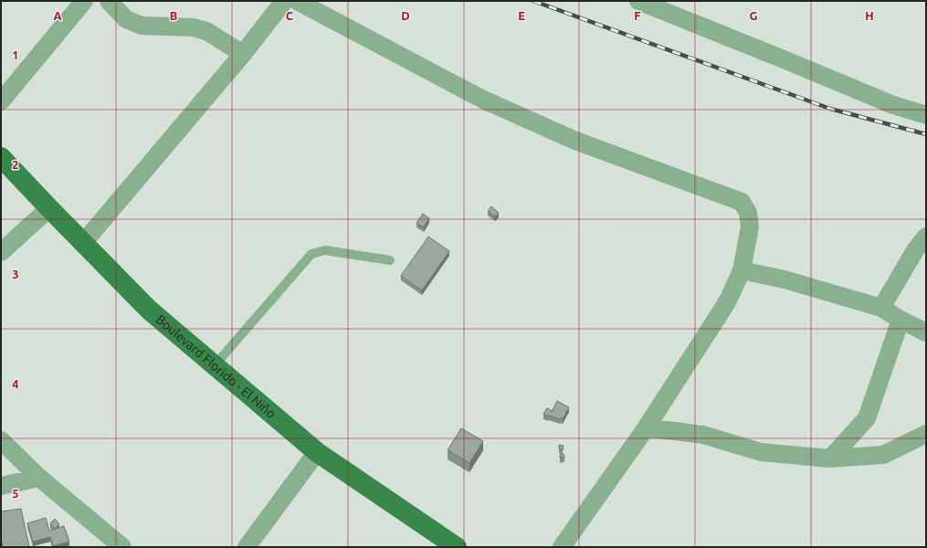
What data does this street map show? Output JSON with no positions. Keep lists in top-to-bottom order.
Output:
{
  "streets": {
    "main road": ["Boulevard Florido - El Niño"]
  },
  "grid": {
    "columns": [
      "A",
      "B",
      "C",
      "D",
      "E",
      "F",
      "G",
      "H"
    ],
    "rows": [
      "1",
      "2",
      "3",
      "4",
      "5"
    ]
  }
}
